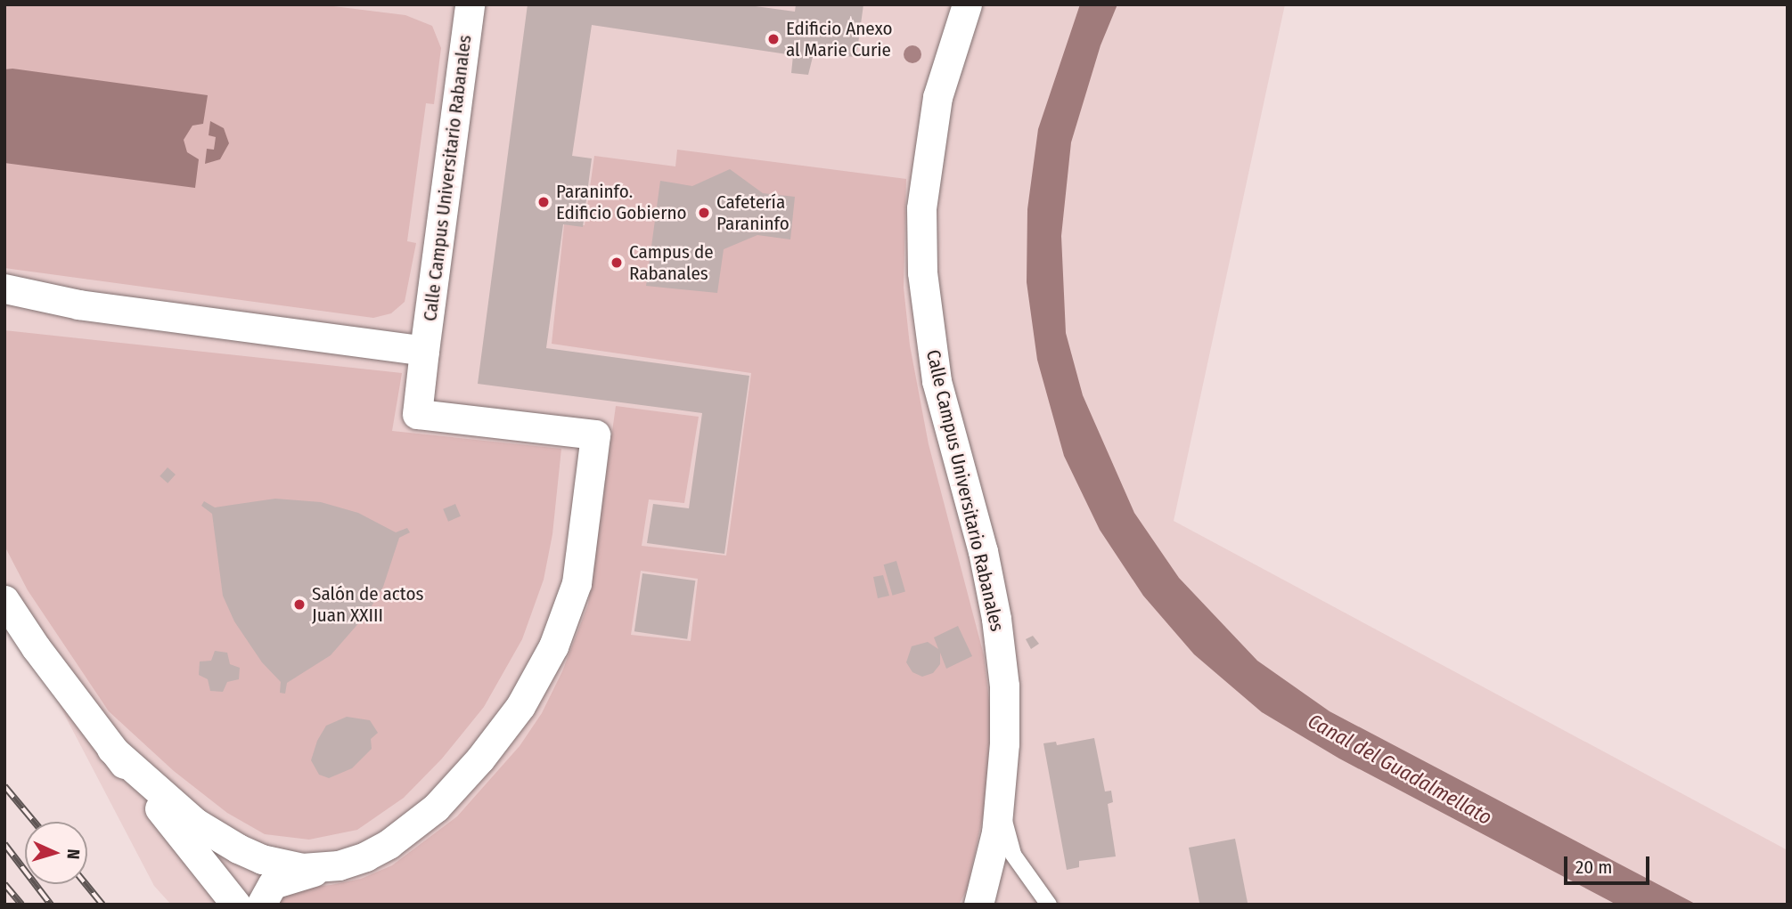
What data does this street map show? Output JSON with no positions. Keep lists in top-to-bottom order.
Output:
{
  "streets": {
    "street": ["Calle Campus Universitario Rabanales"]
  },
  "water": ["Canal del Guadalmellato"],
  "places": [
    "Edificio Anexo al Marie Curie",
    "Paraninfo. Edificio Gobierno",
    "Cafetería Paraninfo",
    "Campus de Rabanales",
    "Salón de actos Juan XXIII"
  ],
  "scale_bar": "20 m",
  "north": "right"
}
